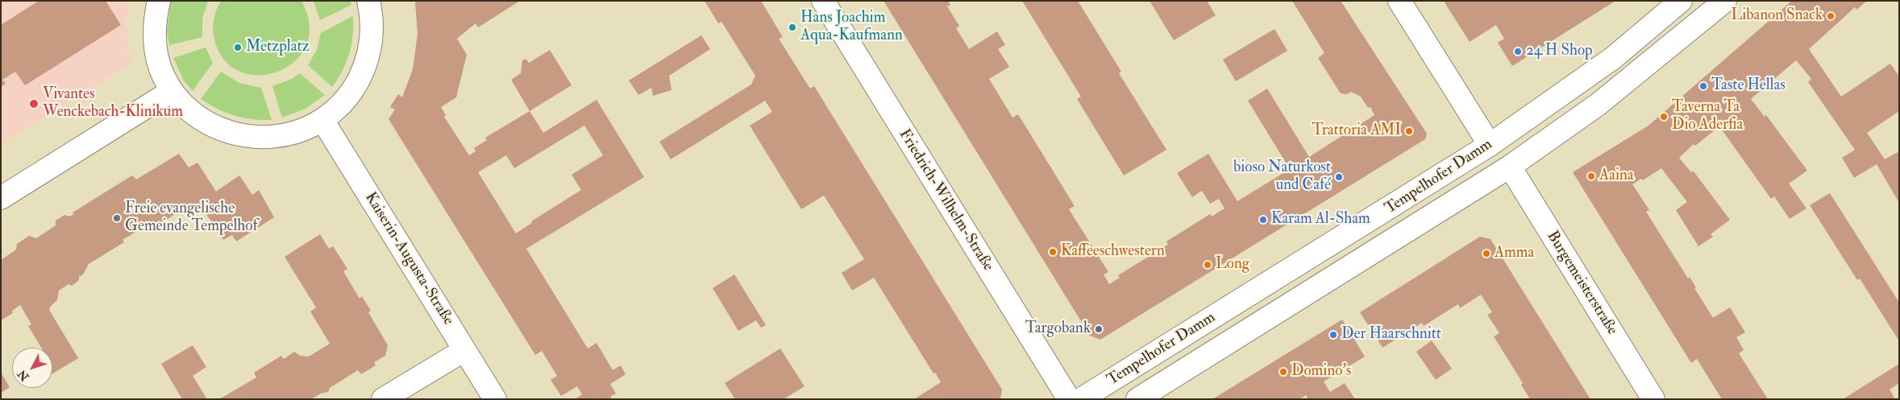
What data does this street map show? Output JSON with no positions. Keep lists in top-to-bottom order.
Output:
{
  "streets": {
    "street": [
      "Tempelhofer Damm",
      "Friedrich-Wilhelm-Straße",
      "Kaiserin-Augusta-Straße",
      "Burgemeisterstraße"
    ]
  },
  "crossings": [
    ["Tempelhofer Damm", "Burgemeisterstraße"]
  ],
  "places": [
    "Libanon Snack",
    "Hans Joachim Aqua-Kaufmann",
    "Metzplatz",
    "24 H Shop",
    "Taste Hellas",
    "Vivantes Wenckebach-Klinikum",
    "Taverna Ta Dio Aderfia",
    "Trattoria AMI",
    "Aaina",
    "bioso Naturkost und Café",
    "Freie evangelische Gemeinde Tempelhof",
    "Karam Al-Sham",
    "Kaffeeschwestern",
    "Amma",
    "Long",
    "Targobank",
    "Der Haarschnitt",
    "Domino's"
  ],
  "north": "bottom left"
}
